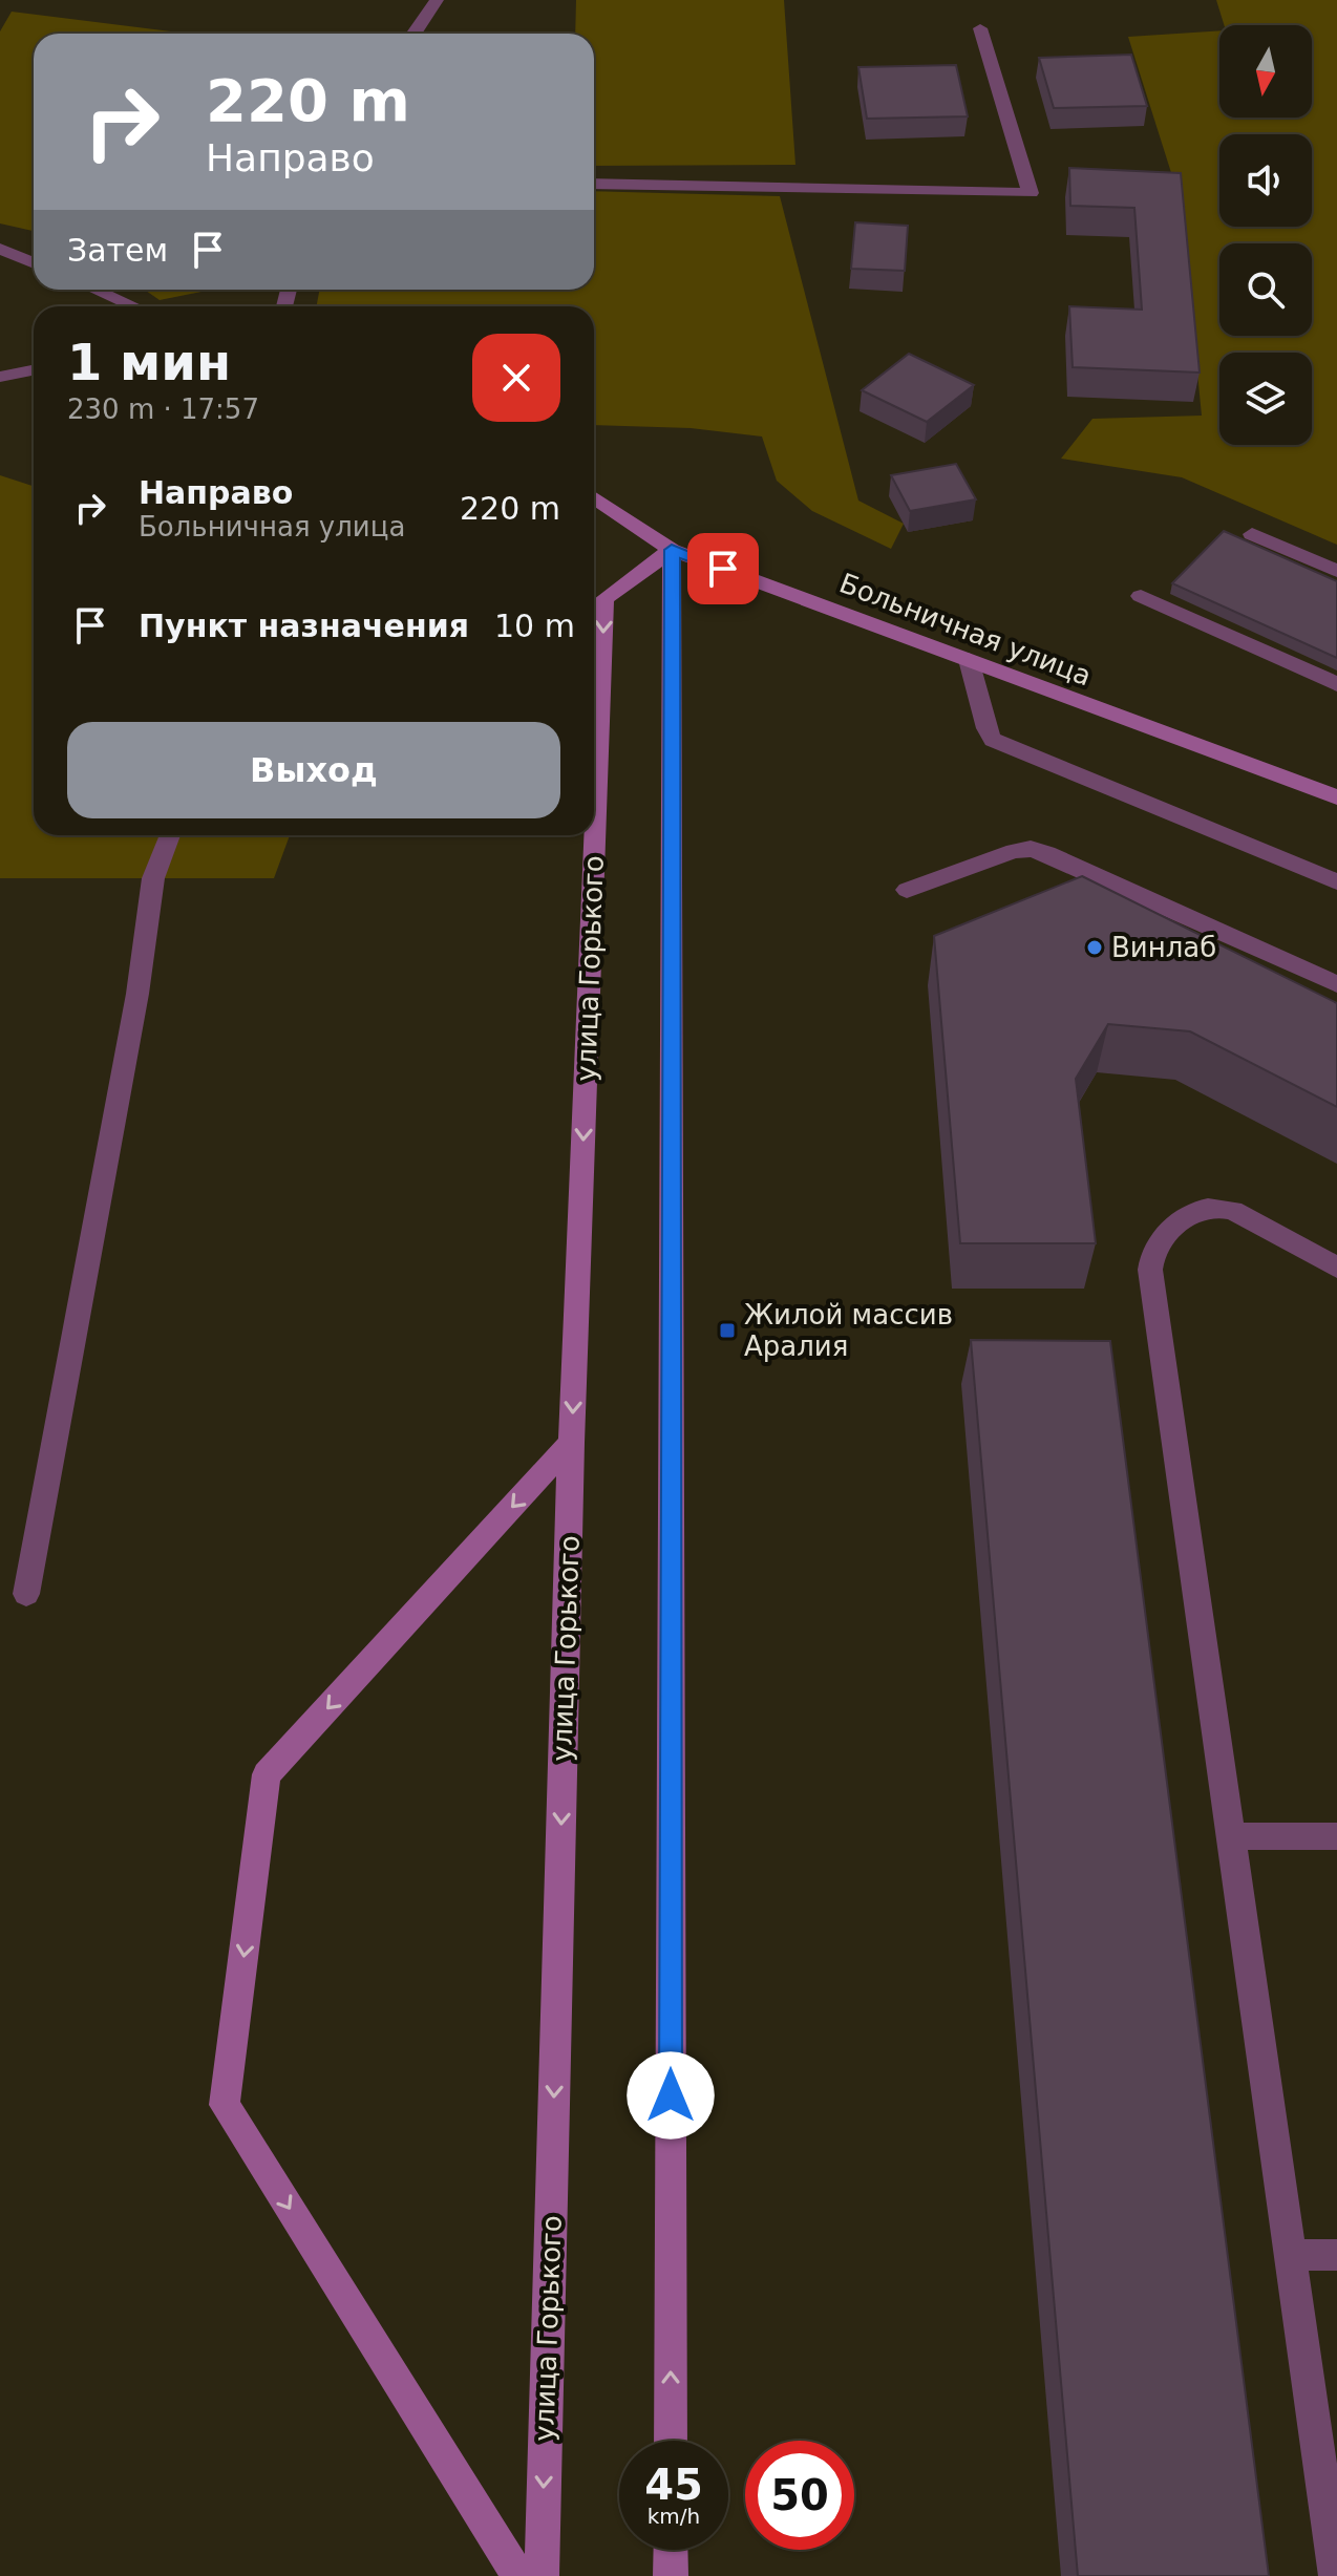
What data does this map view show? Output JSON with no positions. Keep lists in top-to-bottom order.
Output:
{
  "streets": {
    "main road": ["Больничная улица", "улица Горького"]
  },
  "crossings": [
    ["Больничная улица", "улица Горького"]
  ],
  "places": {
    "other": ["Винлаб"],
    "transit": ["Жилой массив Аралия"]
  },
  "north": "bottom",
  "page": {
    "turn": ["220 m", "Направо"],
    "then": "Затем",
    "heading": ["1 мин", "230 m · 17:57"],
    "list": [
      {
        "name": "Направо",
        "note": "Больничная улица",
        "value": "220 m"
      },
      {
        "name": "Пункт назначения",
        "value": "10 m"
      }
    ],
    "buttons": "Выход",
    "speed": "45 km/h",
    "limit": "50"
  }
}
